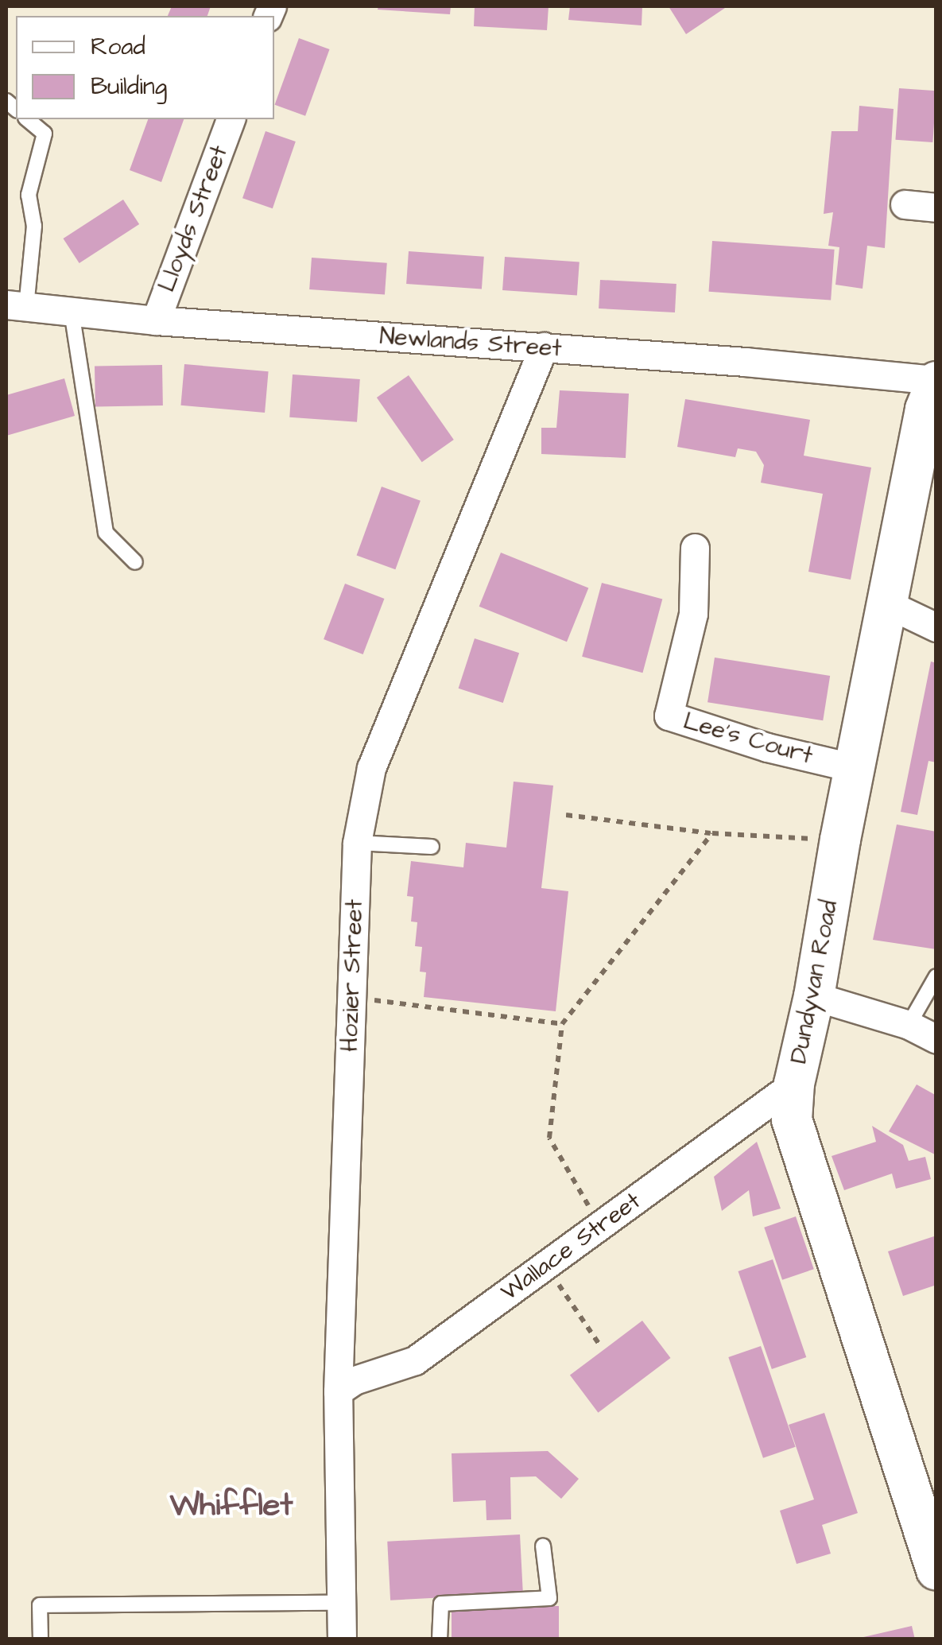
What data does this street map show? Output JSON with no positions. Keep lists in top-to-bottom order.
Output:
{
  "streets": {
    "main road": ["Dundyvan Road"],
    "street": [
      "Lloyds Street",
      "Newlands Street",
      "Lee's Court",
      "Hozier Street",
      "Wallace Street"
    ]
  },
  "crossings": [
    ["Lloyds Street", "Newlands Street"],
    ["Newlands Street", "Hozier Street"],
    ["Newlands Street", "Dundyvan Road"],
    ["Lee's Court", "Dundyvan Road"],
    ["Hozier Street", "Wallace Street"],
    ["Dundyvan Road", "Wallace Street"]
  ],
  "districts": ["Whifflet"],
  "legend": ["Road", "Building"]
}
